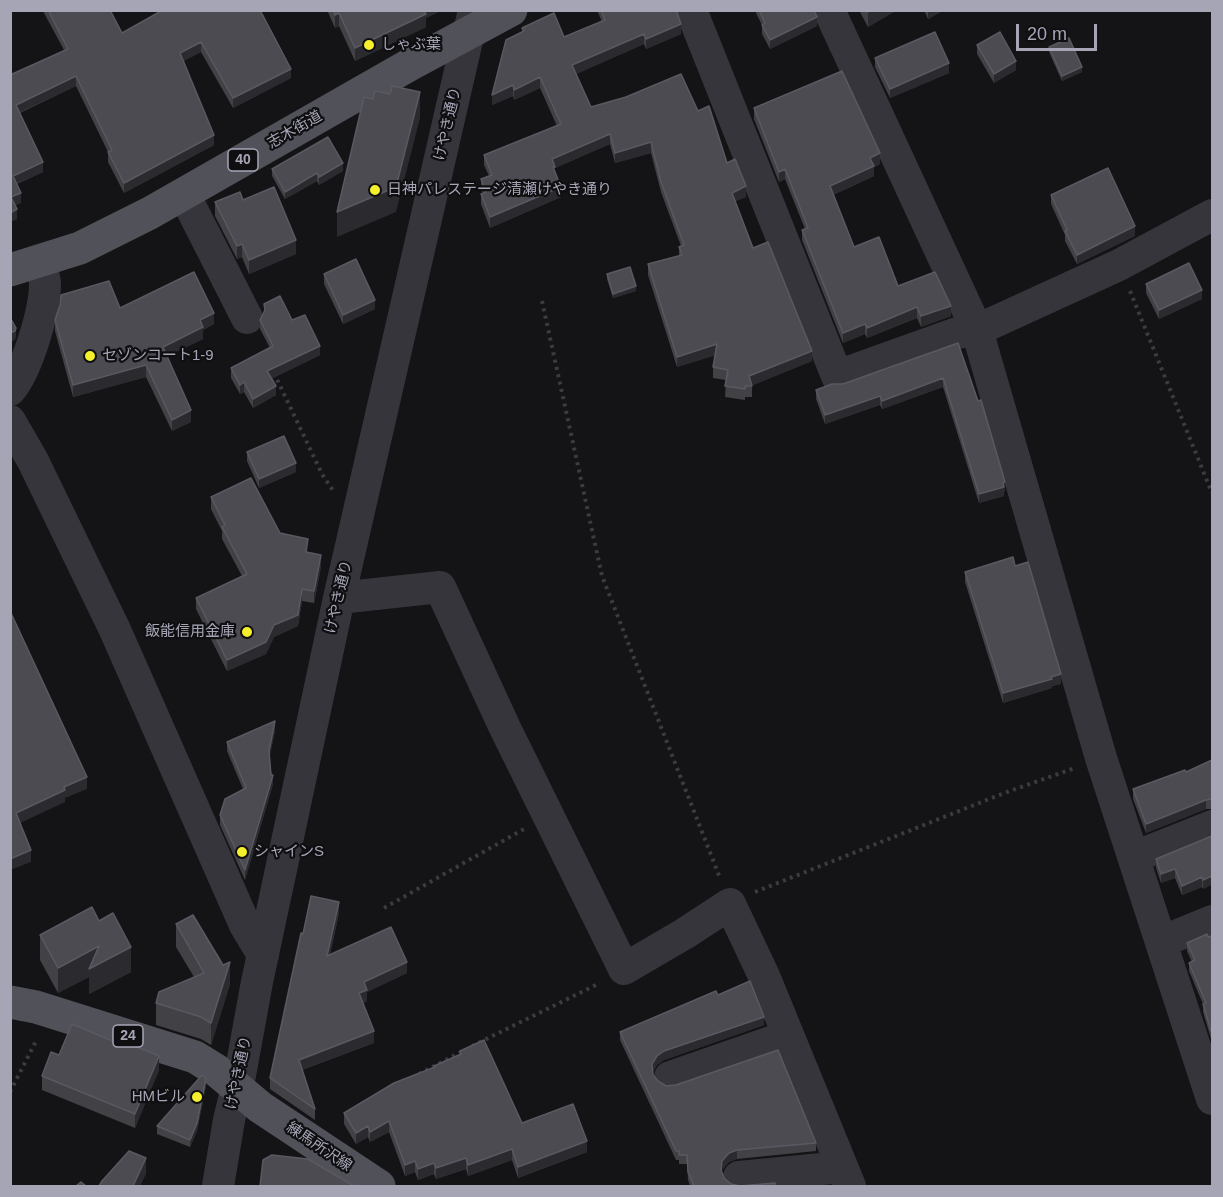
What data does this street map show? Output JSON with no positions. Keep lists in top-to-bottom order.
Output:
{
  "streets": {
    "main road": [
      "志木街道",
      "40",
      "24",
      "練馬所沢線"
    ],
    "street": ["けやき通り"]
  },
  "crossings": [
    ["けやき通り", "志木街道"],
    ["けやき通り", "練馬所沢線"]
  ],
  "places": [
    "しゃぶ葉",
    "日神パレステージ清瀬けやき通り",
    "セゾンコート1-9",
    "飯能信用金庫",
    "シャインS",
    "HMビル"
  ],
  "scale_bar": "20 m"
}
